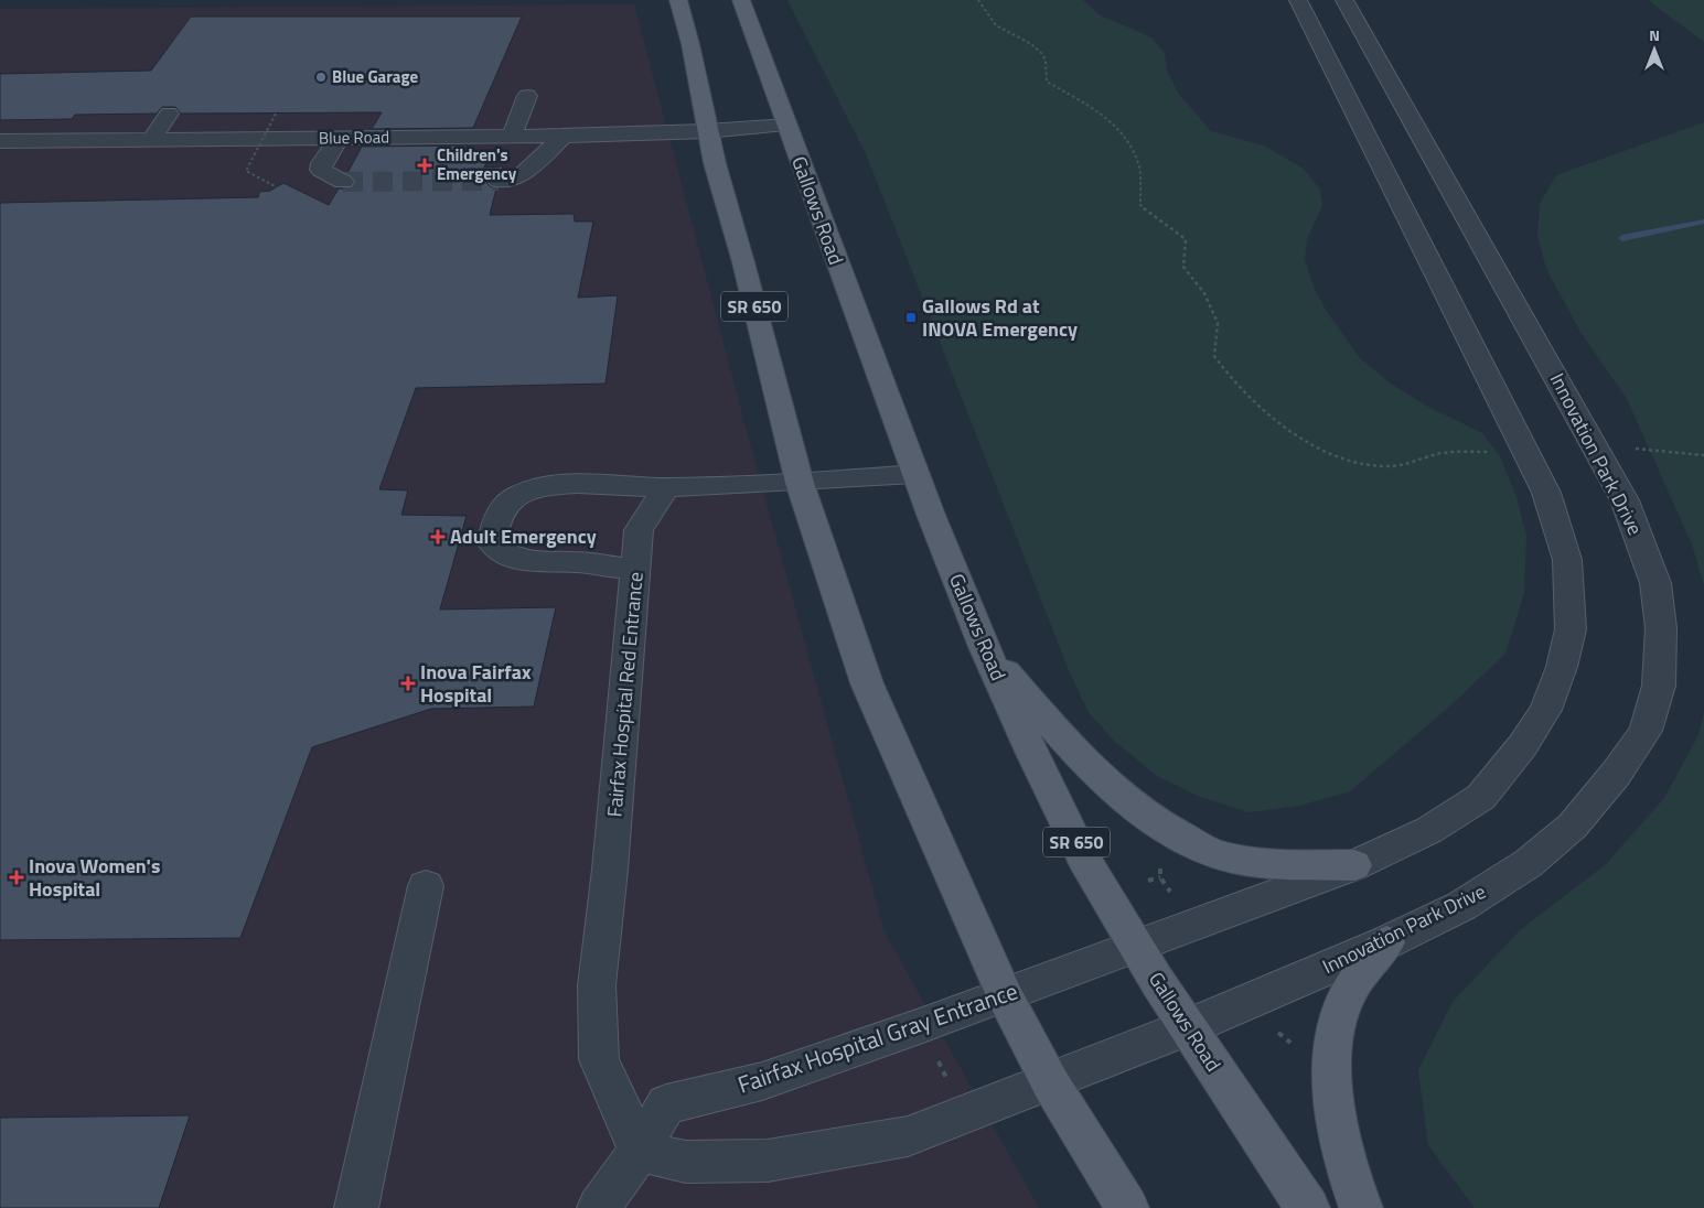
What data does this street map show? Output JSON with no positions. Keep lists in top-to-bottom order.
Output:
{
  "streets": {
    "main road": ["Gallows Road", "SR 650"],
    "street": [
      "Blue Road",
      "Innovation Park Drive",
      "Fairfax Hospital Red Entrance",
      "Fairfax Hospital Gray Entrance"
    ]
  },
  "crossings": [
    ["Blue Road", "Gallows Road"],
    ["Blue Road", "SR 650"],
    ["Gallows Road", "Innovation Park Drive"],
    ["Gallows Road", "Fairfax Hospital Gray Entrance"],
    ["SR 650", "Innovation Park Drive"],
    ["SR 650", "Fairfax Hospital Gray Entrance"],
    ["Innovation Park Drive", "Fairfax Hospital Red Entrance"],
    ["Innovation Park Drive", "Fairfax Hospital Gray Entrance"],
    ["Fairfax Hospital Red Entrance", "Fairfax Hospital Gray Entrance"]
  ],
  "places": {
    "other": ["Blue Garage"],
    "health": [
      "Children's Emergency",
      "Adult Emergency",
      "Inova Fairfax Hospital",
      "Inova Women's Hospital"
    ],
    "transit": ["Gallows Rd at INOVA Emergency"]
  },
  "north": "top"
}
